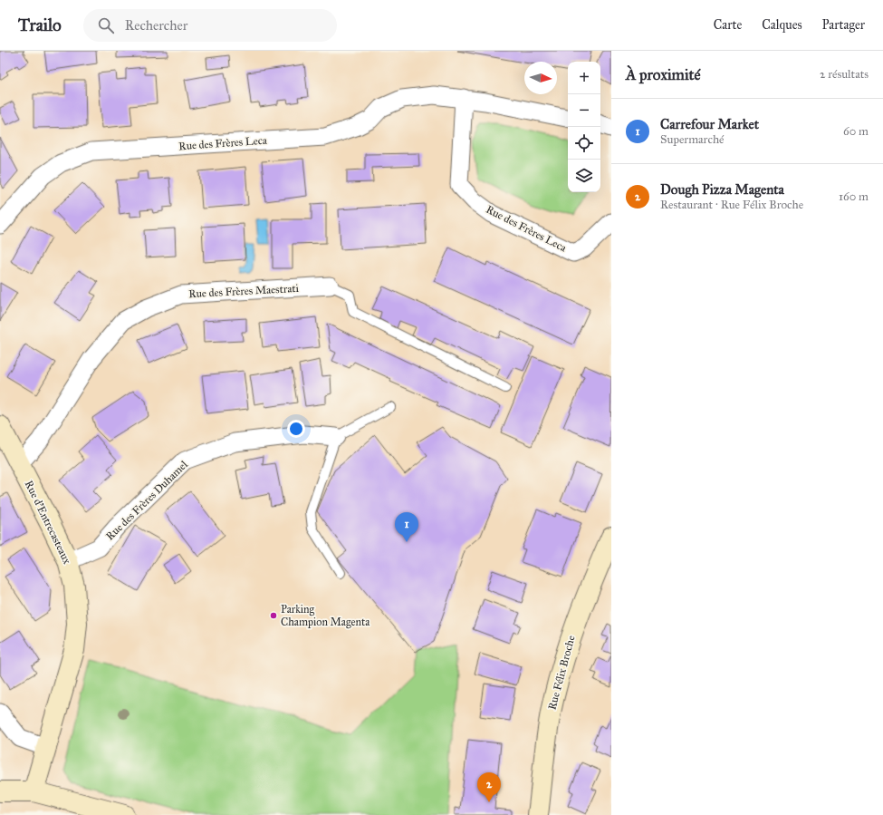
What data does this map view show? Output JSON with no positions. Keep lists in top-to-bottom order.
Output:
{
  "streets": {
    "street": [
      "Rue des Frères Leca",
      "Rue des Frères Maestrati",
      "Rue des Frères Duhamel",
      "Rue d'Entrecasteaux",
      "Rue Félix Broche"
    ]
  },
  "crossings": [
    ["Rue des Frères Maestrati", "Rue d'Entrecasteaux"],
    ["Rue des Frères Duhamel", "Rue d'Entrecasteaux"]
  ],
  "places": ["Parking Champion Magenta"],
  "north": "right",
  "page": {
    "header": "Trailo",
    "search": "Rechercher",
    "nav": ["Carte", "Calques", "Partager"],
    "heading": ["À proximité", "2 résultats"],
    "map_buttons": ["+", "−"],
    "list": [
      {
        "mark": "1",
        "name": "Carrefour Market",
        "note": "Supermarché",
        "value": "60 m"
      },
      {
        "mark": "2",
        "name": "Dough Pizza Magenta",
        "note": "Restaurant · Rue Félix Broche",
        "value": "160 m"
      }
    ],
    "pins": ["1", "2"]
  }
}
